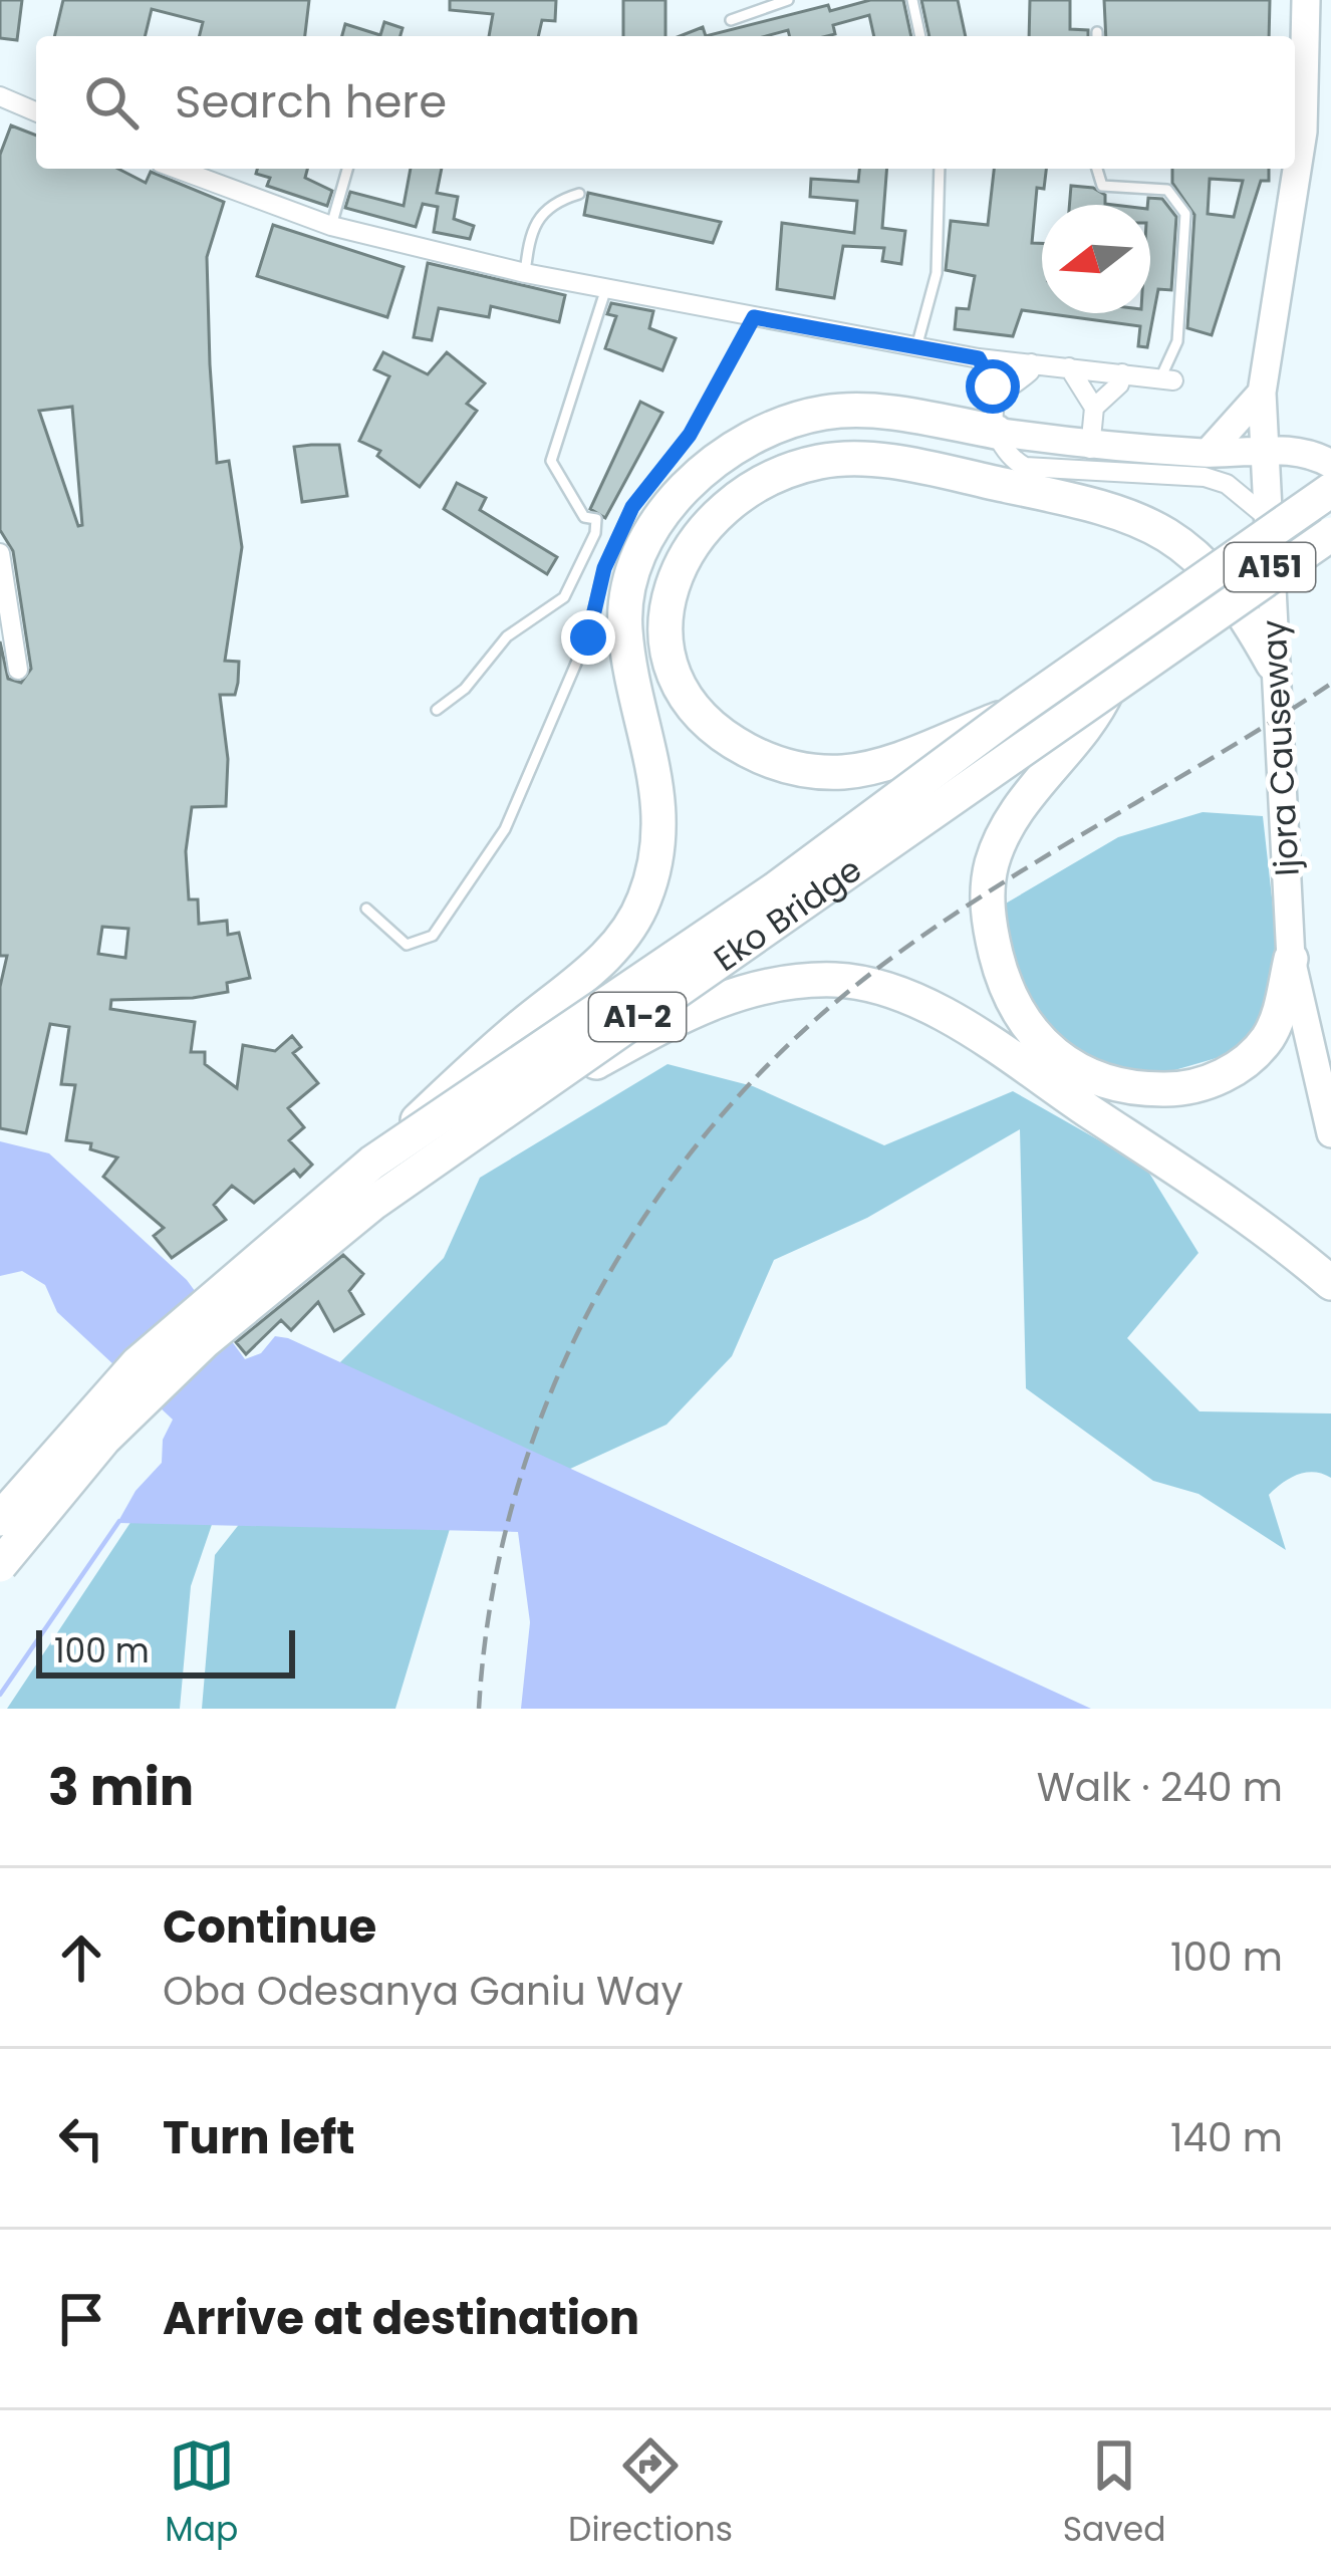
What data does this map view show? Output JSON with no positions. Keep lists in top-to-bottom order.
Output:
{
  "streets": {
    "highway": ["Eko Bridge", "A1-2"],
    "main road": ["A151", "Ijora Causeway"]
  },
  "scale_bar": "100 m",
  "north": "left",
  "page": {
    "search": "Search here",
    "scale": "100 m",
    "heading": ["3 min", "Walk · 240 m"],
    "list": [
      ["Continue", "Oba Odesanya Ganiu Way", "100 m"],
      ["Turn left", "140 m"],
      "Arrive at destination"
    ],
    "nav": ["Map", "Directions", "Saved"]
  }
}
